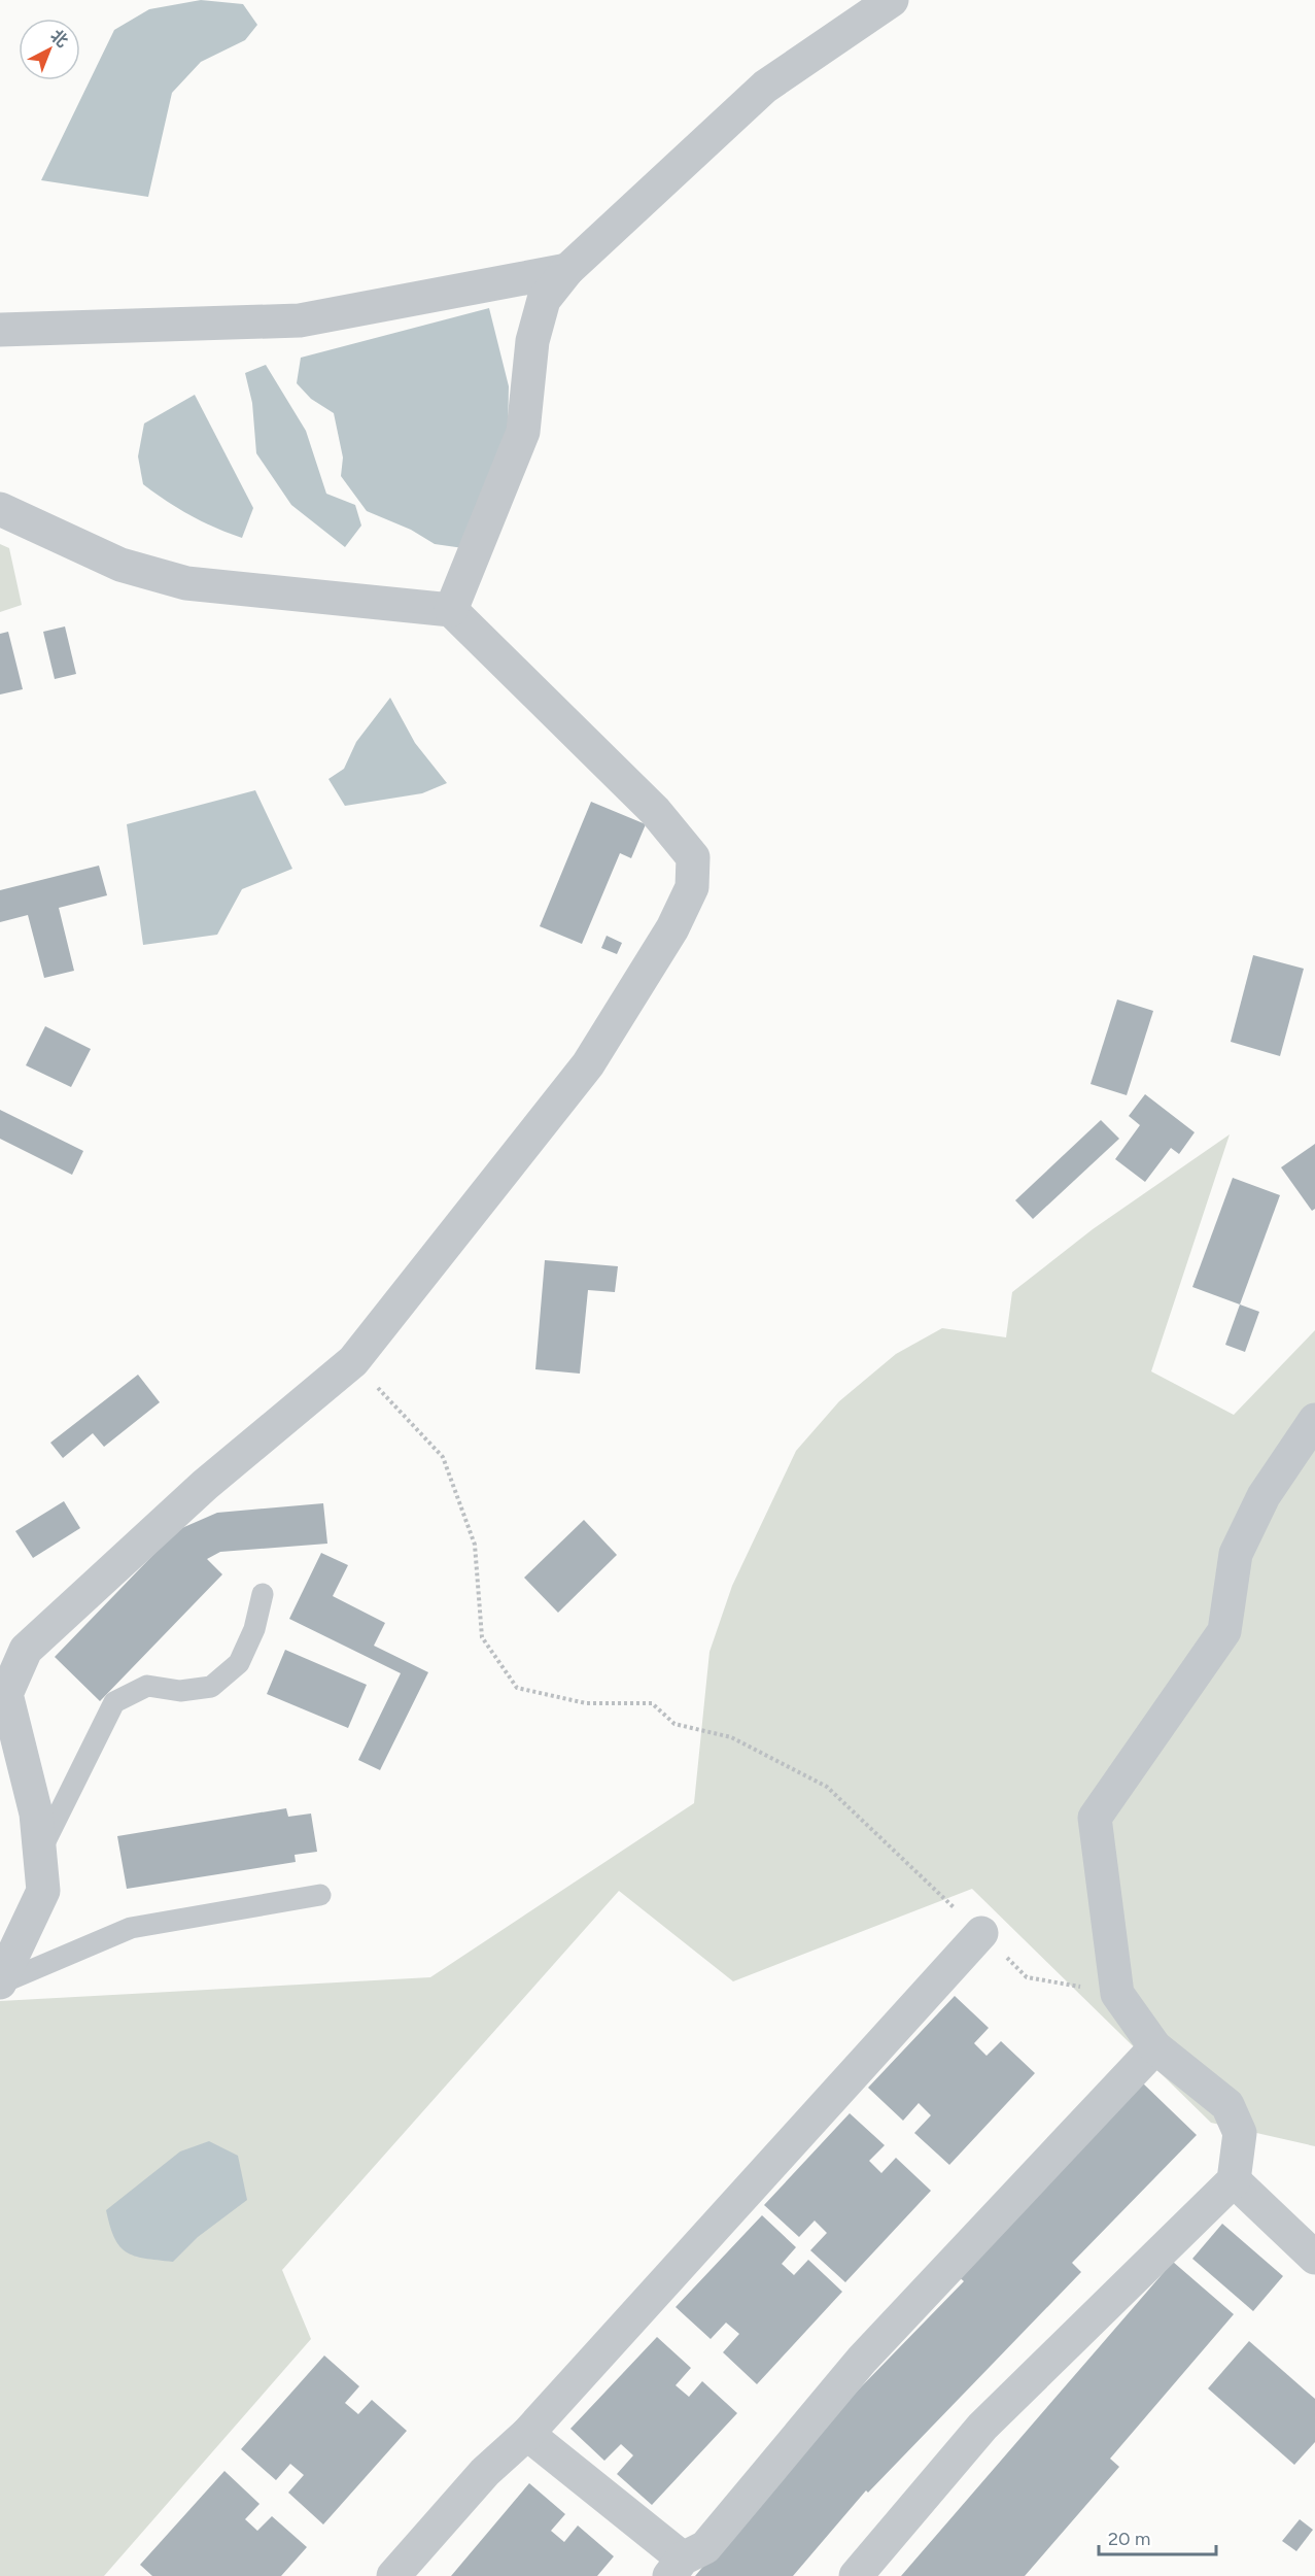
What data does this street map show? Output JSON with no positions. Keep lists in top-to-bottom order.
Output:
{
  "scale_bar": "20 m",
  "north": "top right"
}
